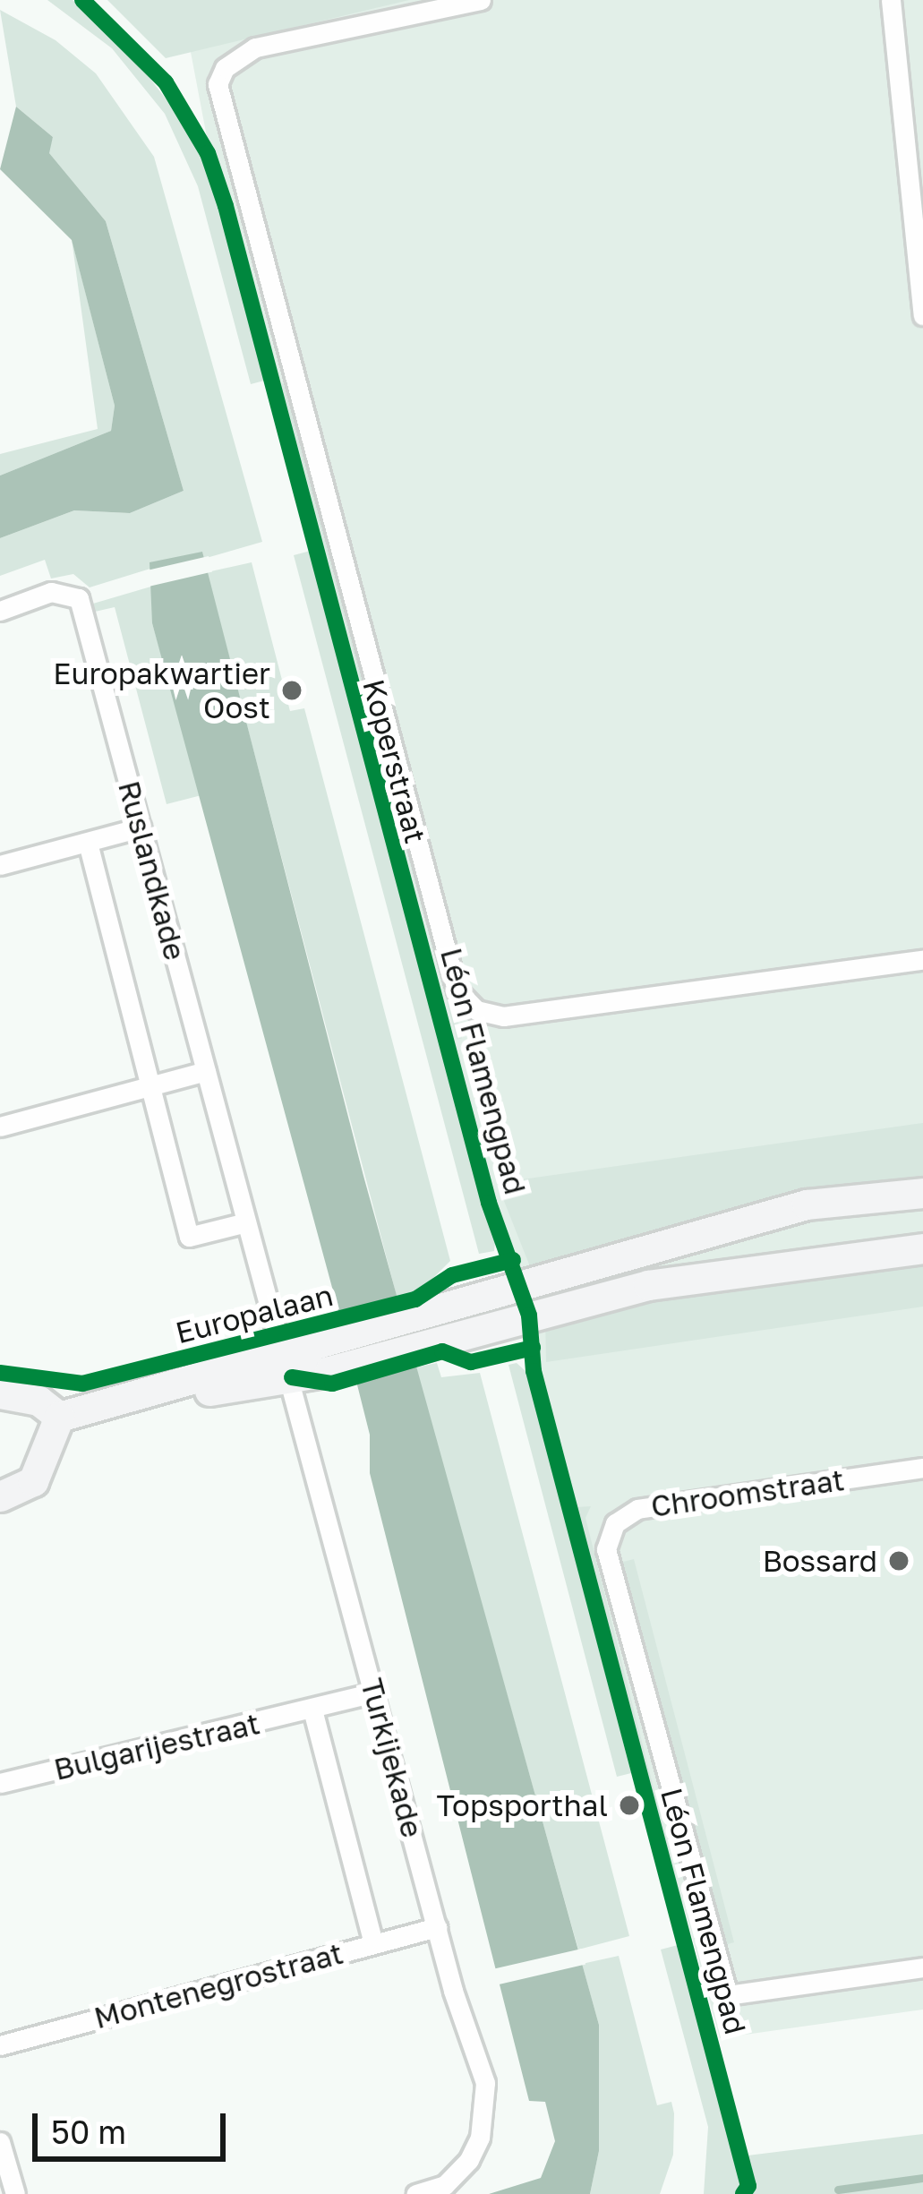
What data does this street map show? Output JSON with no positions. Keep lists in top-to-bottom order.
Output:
{
  "streets": {
    "street": [
      "Koperstraat",
      "Ruslandkade",
      "Europalaan",
      "Chroomstraat",
      "Bulgarijestraat",
      "Turkijekade",
      "Montenegrostraat"
    ],
    "cycle path": ["Léon Flamengpad"]
  },
  "crossings": [
    ["Ruslandkade", "Europalaan"],
    ["Ruslandkade", "Turkijekade"],
    ["Europalaan", "Turkijekade"],
    ["Bulgarijestraat", "Turkijekade"],
    ["Turkijekade", "Montenegrostraat"]
  ],
  "places": ["Europakwartier Oost", "Bossard", "Topsporthal"],
  "scale_bar": "50 m"
}
